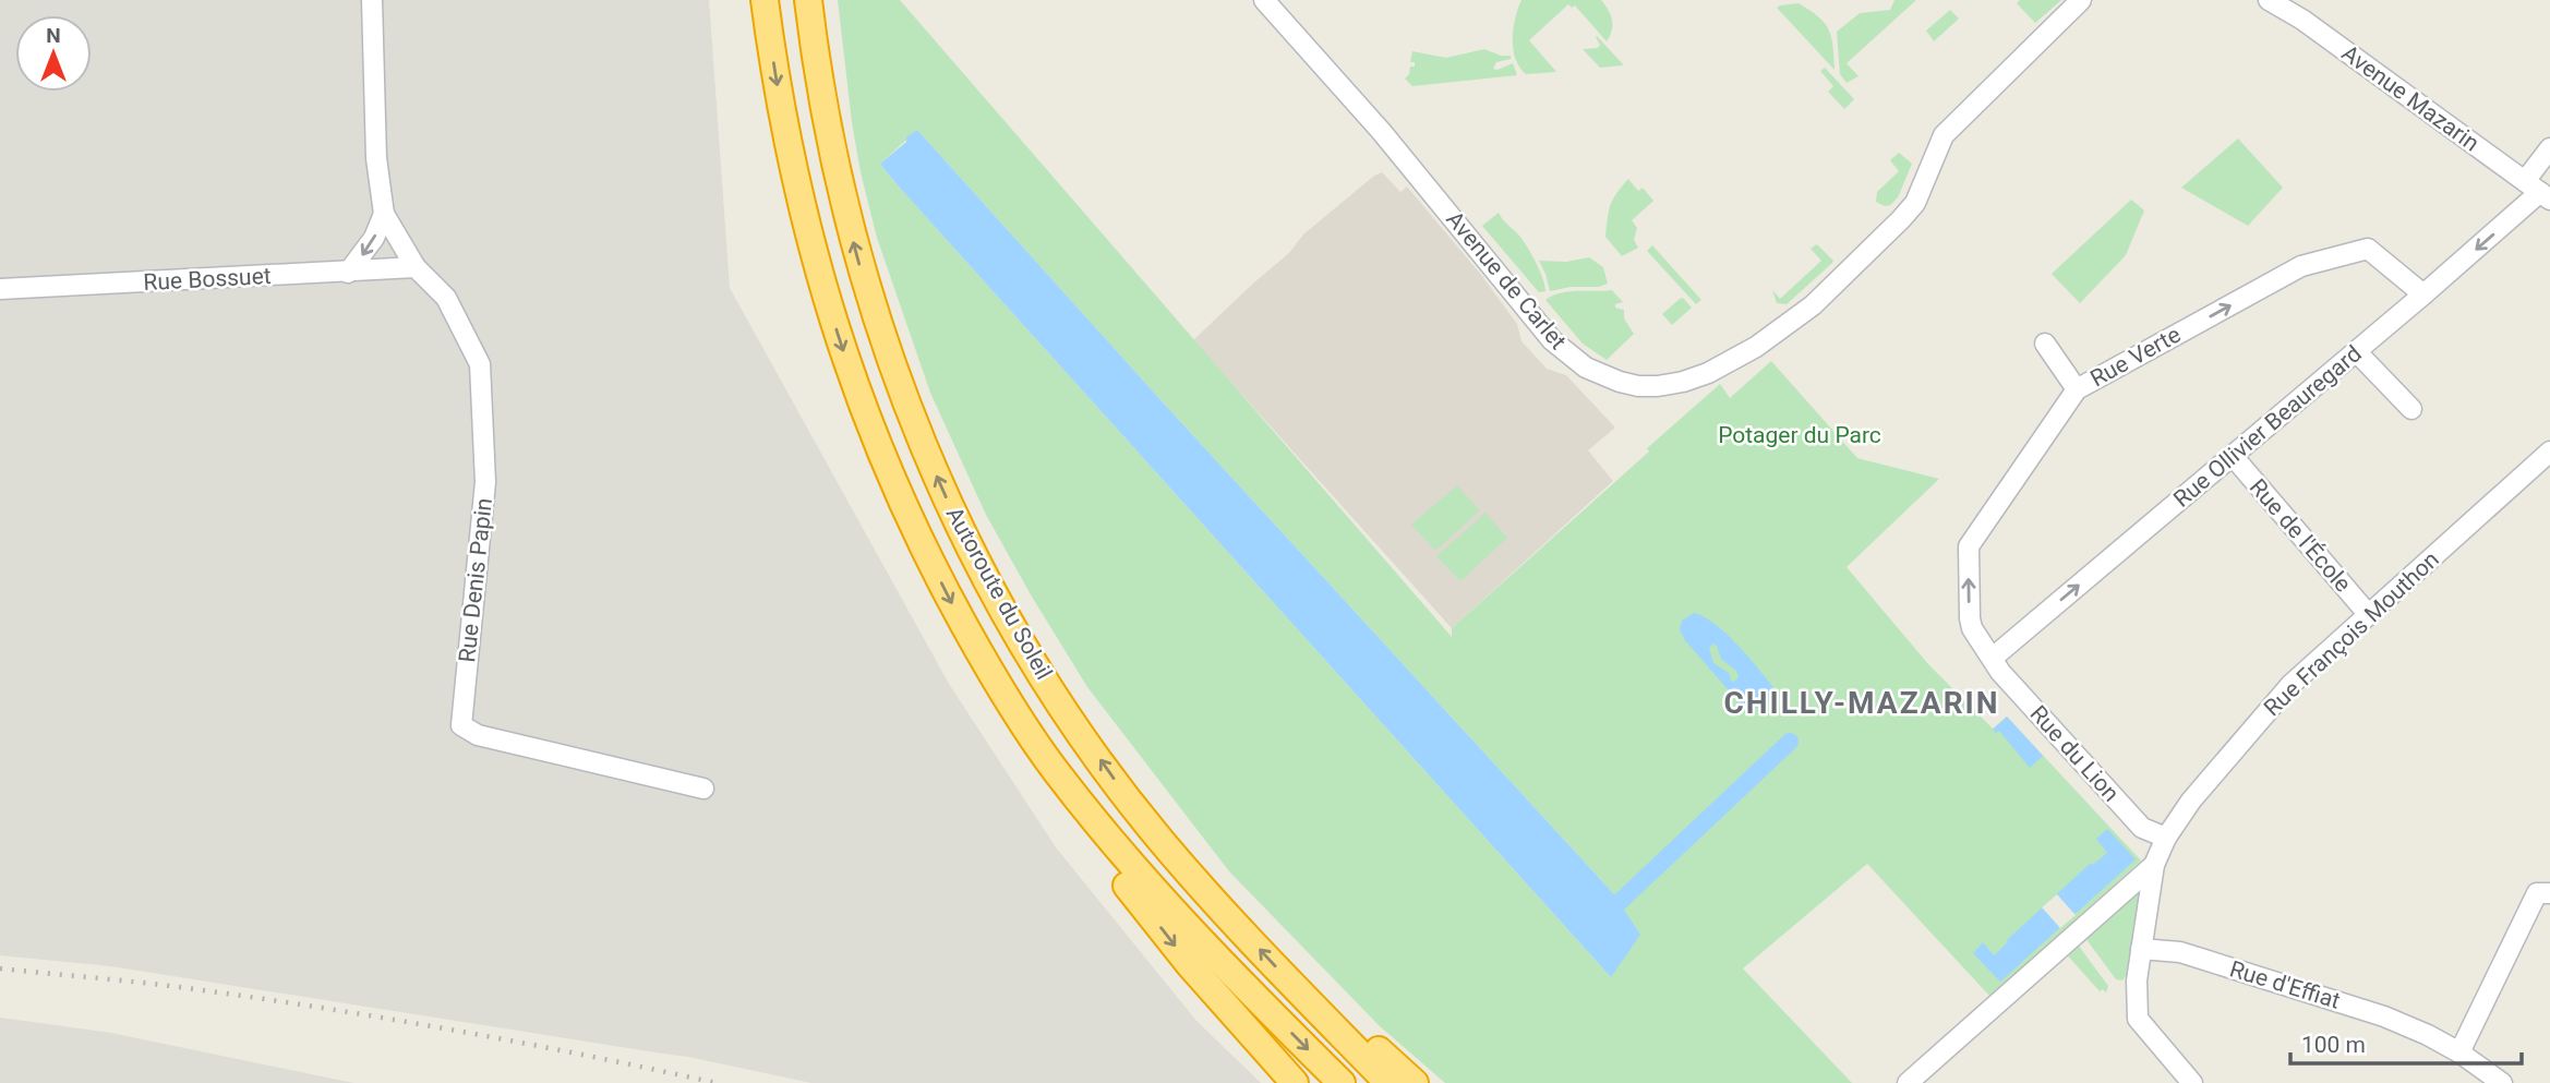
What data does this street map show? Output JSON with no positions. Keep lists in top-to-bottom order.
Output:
{
  "streets": {
    "highway": ["Autoroute du Soleil"],
    "street": [
      "Avenue Mazarin",
      "Rue Bossuet",
      "Avenue de Carlet",
      "Rue Verte",
      "Rue Ollivier Beauregard",
      "Rue de l'École",
      "Rue Denis Papin",
      "Rue François Mouthon",
      "Rue du Lion",
      "Rue d'Effiat"
    ]
  },
  "crossings": [
    ["Avenue Mazarin", "Rue Ollivier Beauregard"],
    ["Rue Bossuet", "Rue Denis Papin"],
    ["Rue Verte", "Rue Ollivier Beauregard"],
    ["Rue Verte", "Rue du Lion"],
    ["Rue Ollivier Beauregard", "Rue de l'École"],
    ["Rue Ollivier Beauregard", "Rue du Lion"],
    ["Rue de l'École", "Rue François Mouthon"],
    ["Rue François Mouthon", "Rue du Lion"]
  ],
  "districts": ["CHILLY-MAZARIN"],
  "parks": ["Potager du Parc"],
  "scale_bar": "100 m",
  "north": "top"
}
